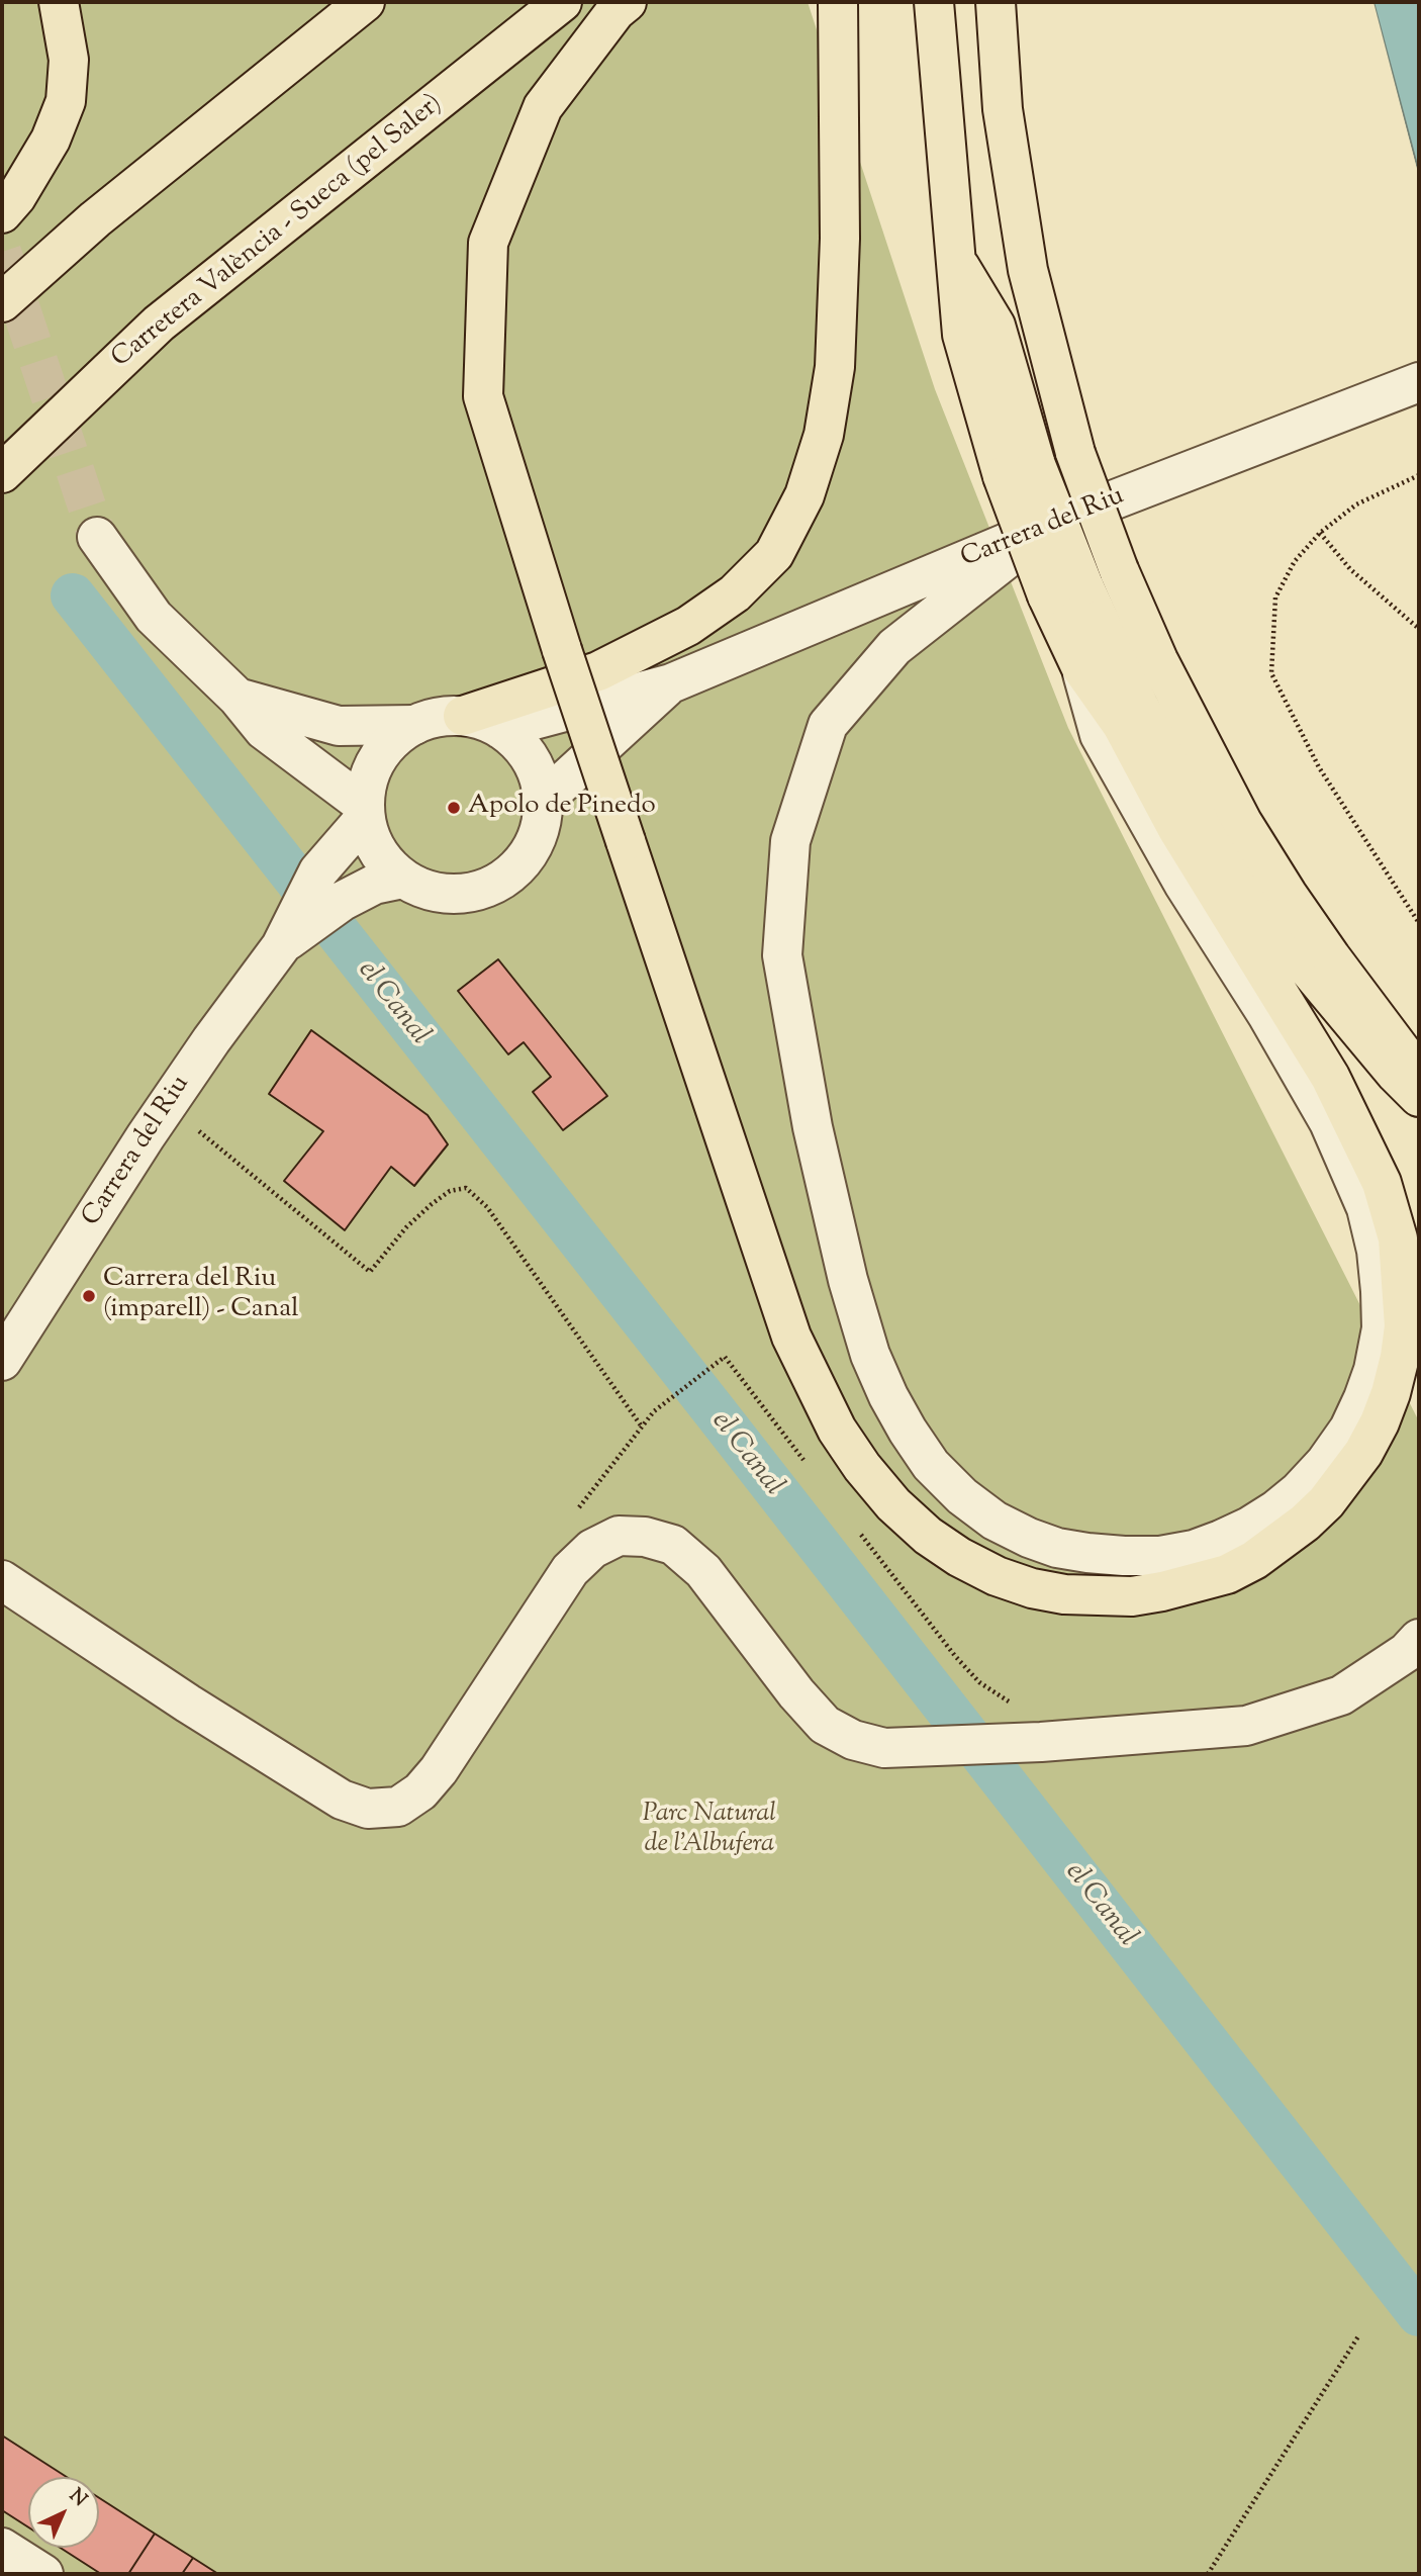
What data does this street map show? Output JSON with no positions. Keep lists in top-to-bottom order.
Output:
{
  "streets": {
    "highway": ["Carretera València - Sueca (pel Saler)"],
    "street": ["Carrera del Riu"]
  },
  "water": ["el Canal"],
  "parks": ["Parc Natural de l'Albufera"],
  "places": ["Apolo de Pinedo", "Carrera del Riu (imparell) - Canal"],
  "north": "top right"
}
